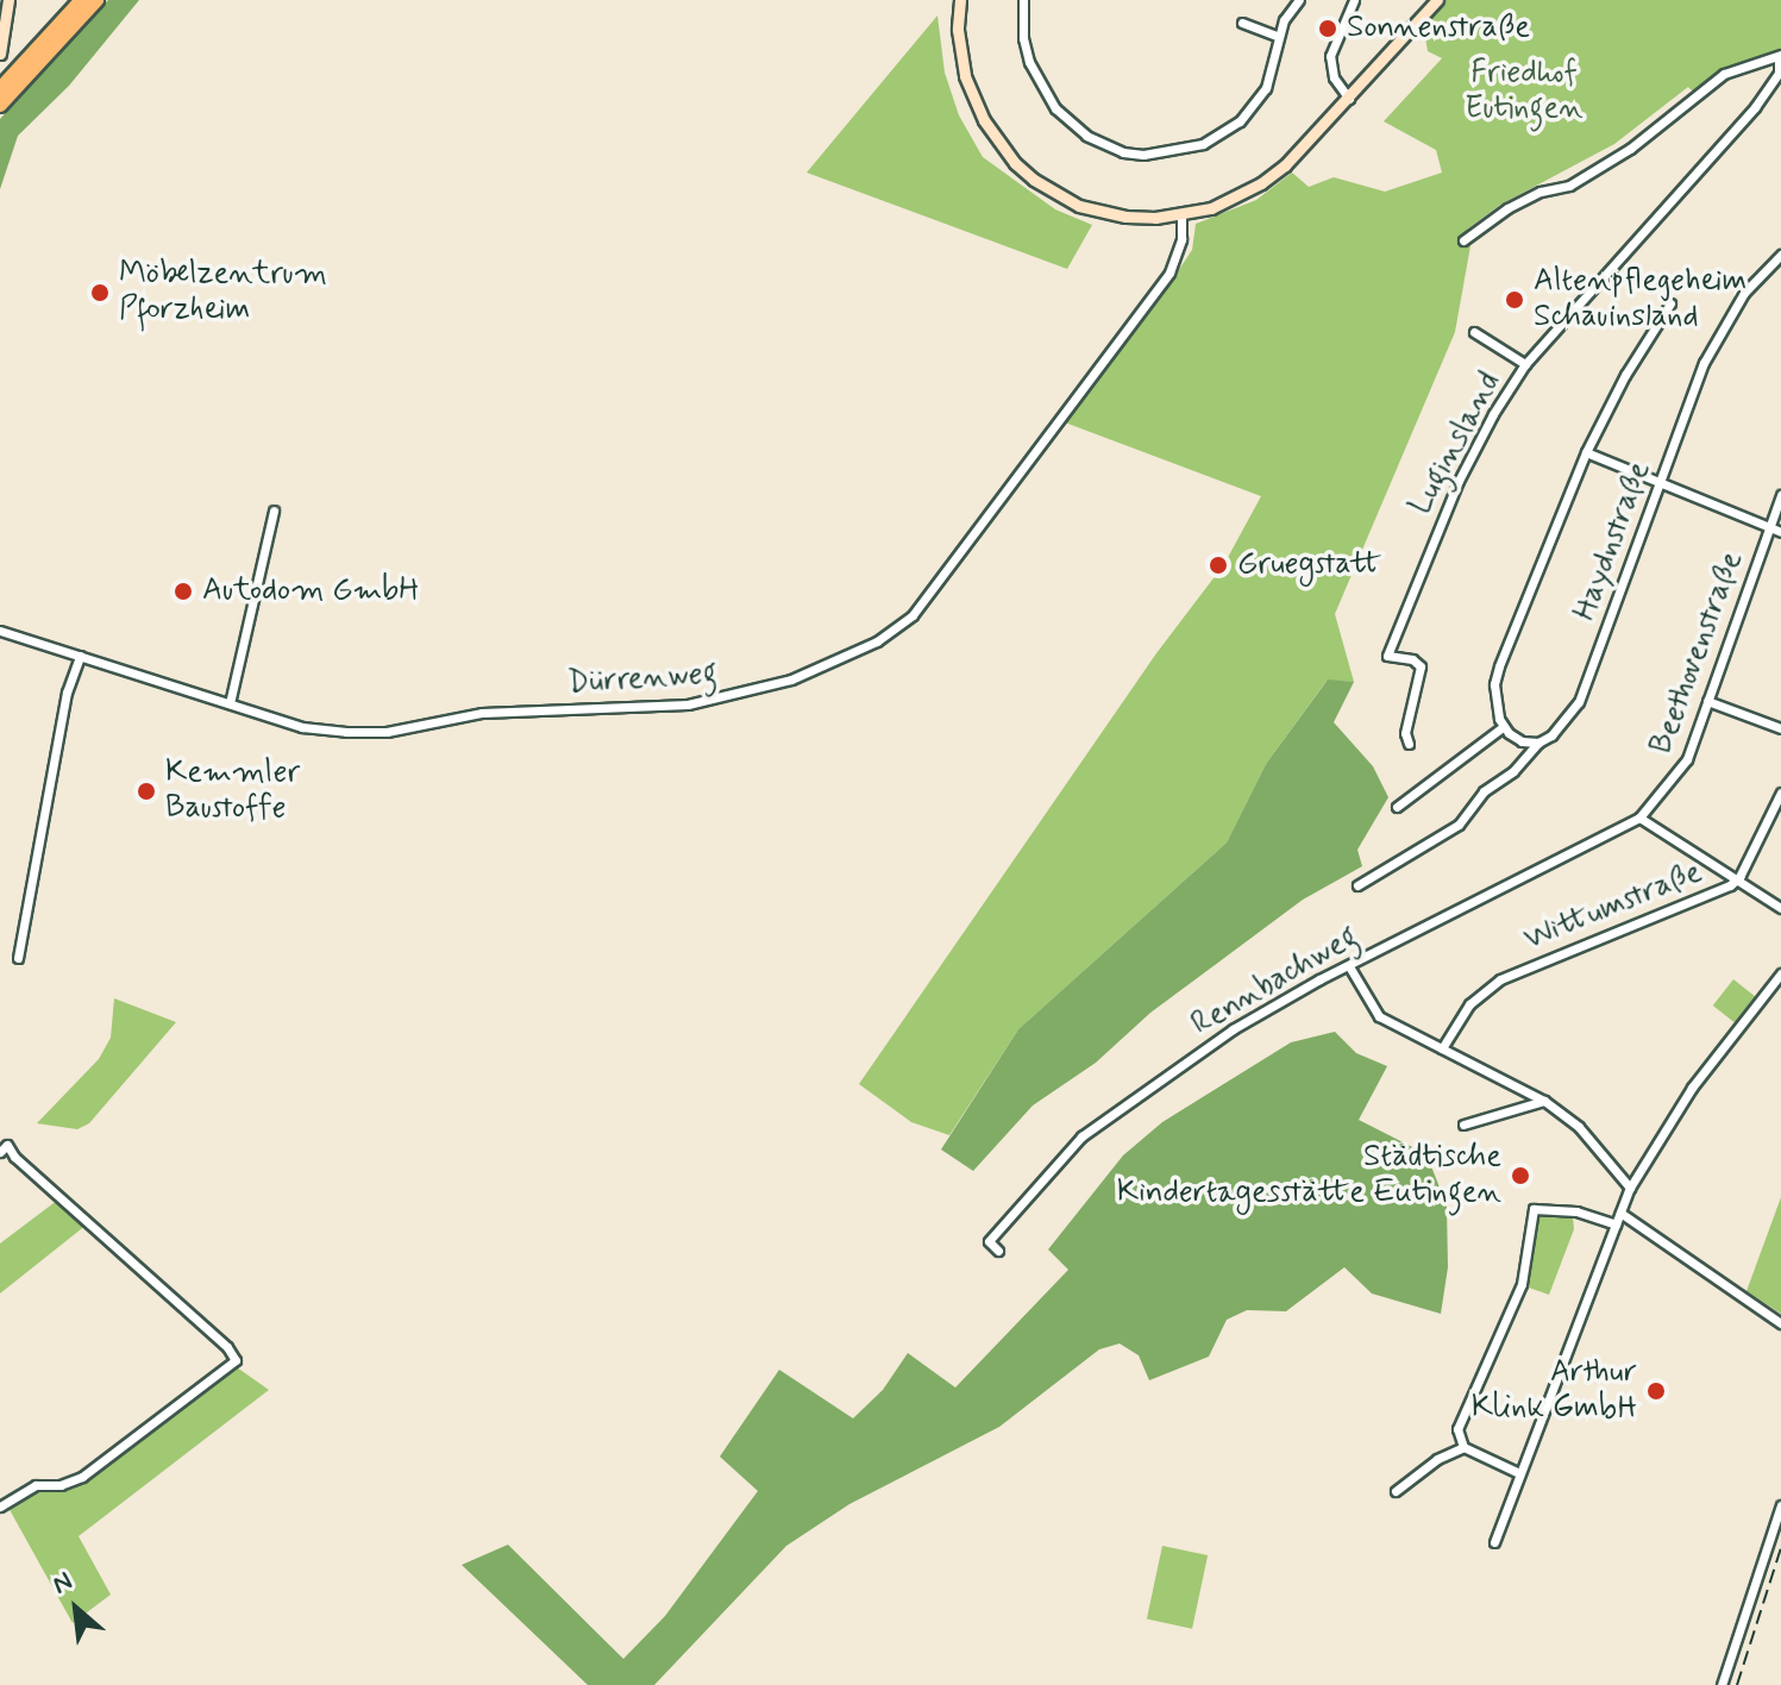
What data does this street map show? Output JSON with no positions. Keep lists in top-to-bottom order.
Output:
{
  "streets": {
    "street": [
      "Luginsland",
      "Haydnstraße",
      "Beethovenstraße",
      "Dürrenweg",
      "Wittumstraße",
      "Rennbachweg"
    ]
  },
  "crossings": [
    ["Beethovenstraße", "Rennbachweg"]
  ],
  "parks": ["Friedhof Eutingen"],
  "places": [
    "Sonnenstraße",
    "Möbelzentrum Pforzheim",
    "Altenpflegeheim Schauinsland",
    "Gruegstatt",
    "Autodom GmbH",
    "Kemmler Baustoffe",
    "Städtische Kindertagesstätte Eutingen",
    "Arthur Klink GmbH"
  ],
  "north": "top left"
}
